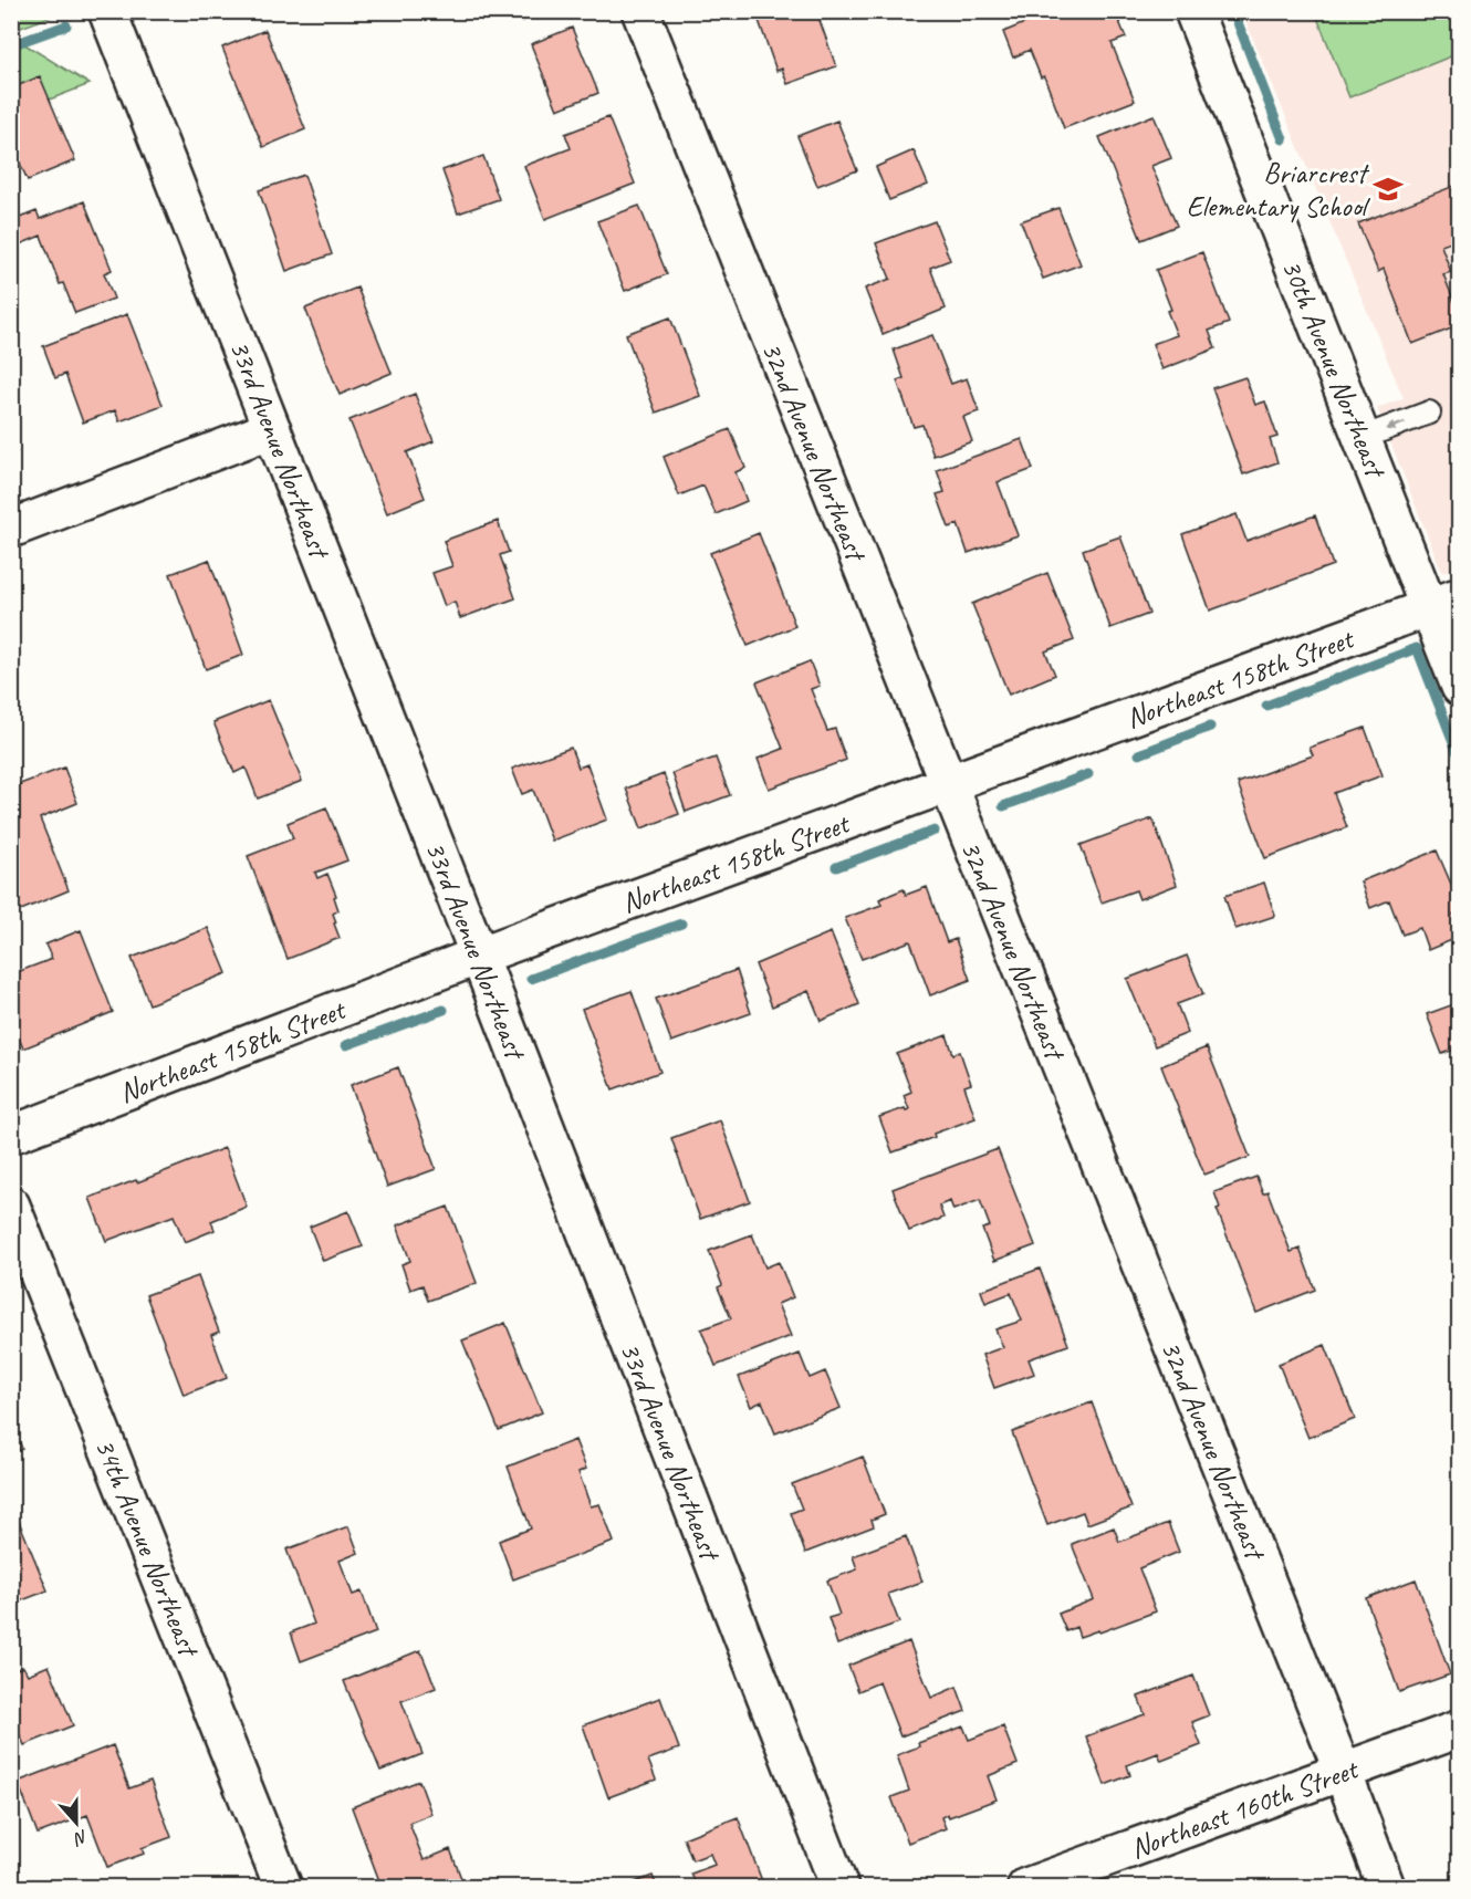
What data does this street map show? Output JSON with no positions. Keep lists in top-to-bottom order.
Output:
{
  "streets": {
    "street": [
      "30th Avenue Northeast",
      "33rd Avenue Northeast",
      "32nd Avenue Northeast",
      "Northeast 158th Street",
      "34th Avenue Northeast",
      "Northeast 160th Street"
    ]
  },
  "crossings": [
    ["30th Avenue Northeast", "Northeast 158th Street"],
    ["33rd Avenue Northeast", "Northeast 158th Street"],
    ["32nd Avenue Northeast", "Northeast 158th Street"],
    ["32nd Avenue Northeast", "Northeast 160th Street"]
  ],
  "places": {
    "school or university": ["Briarcrest Elementary School"]
  },
  "north": "bottom"
}
